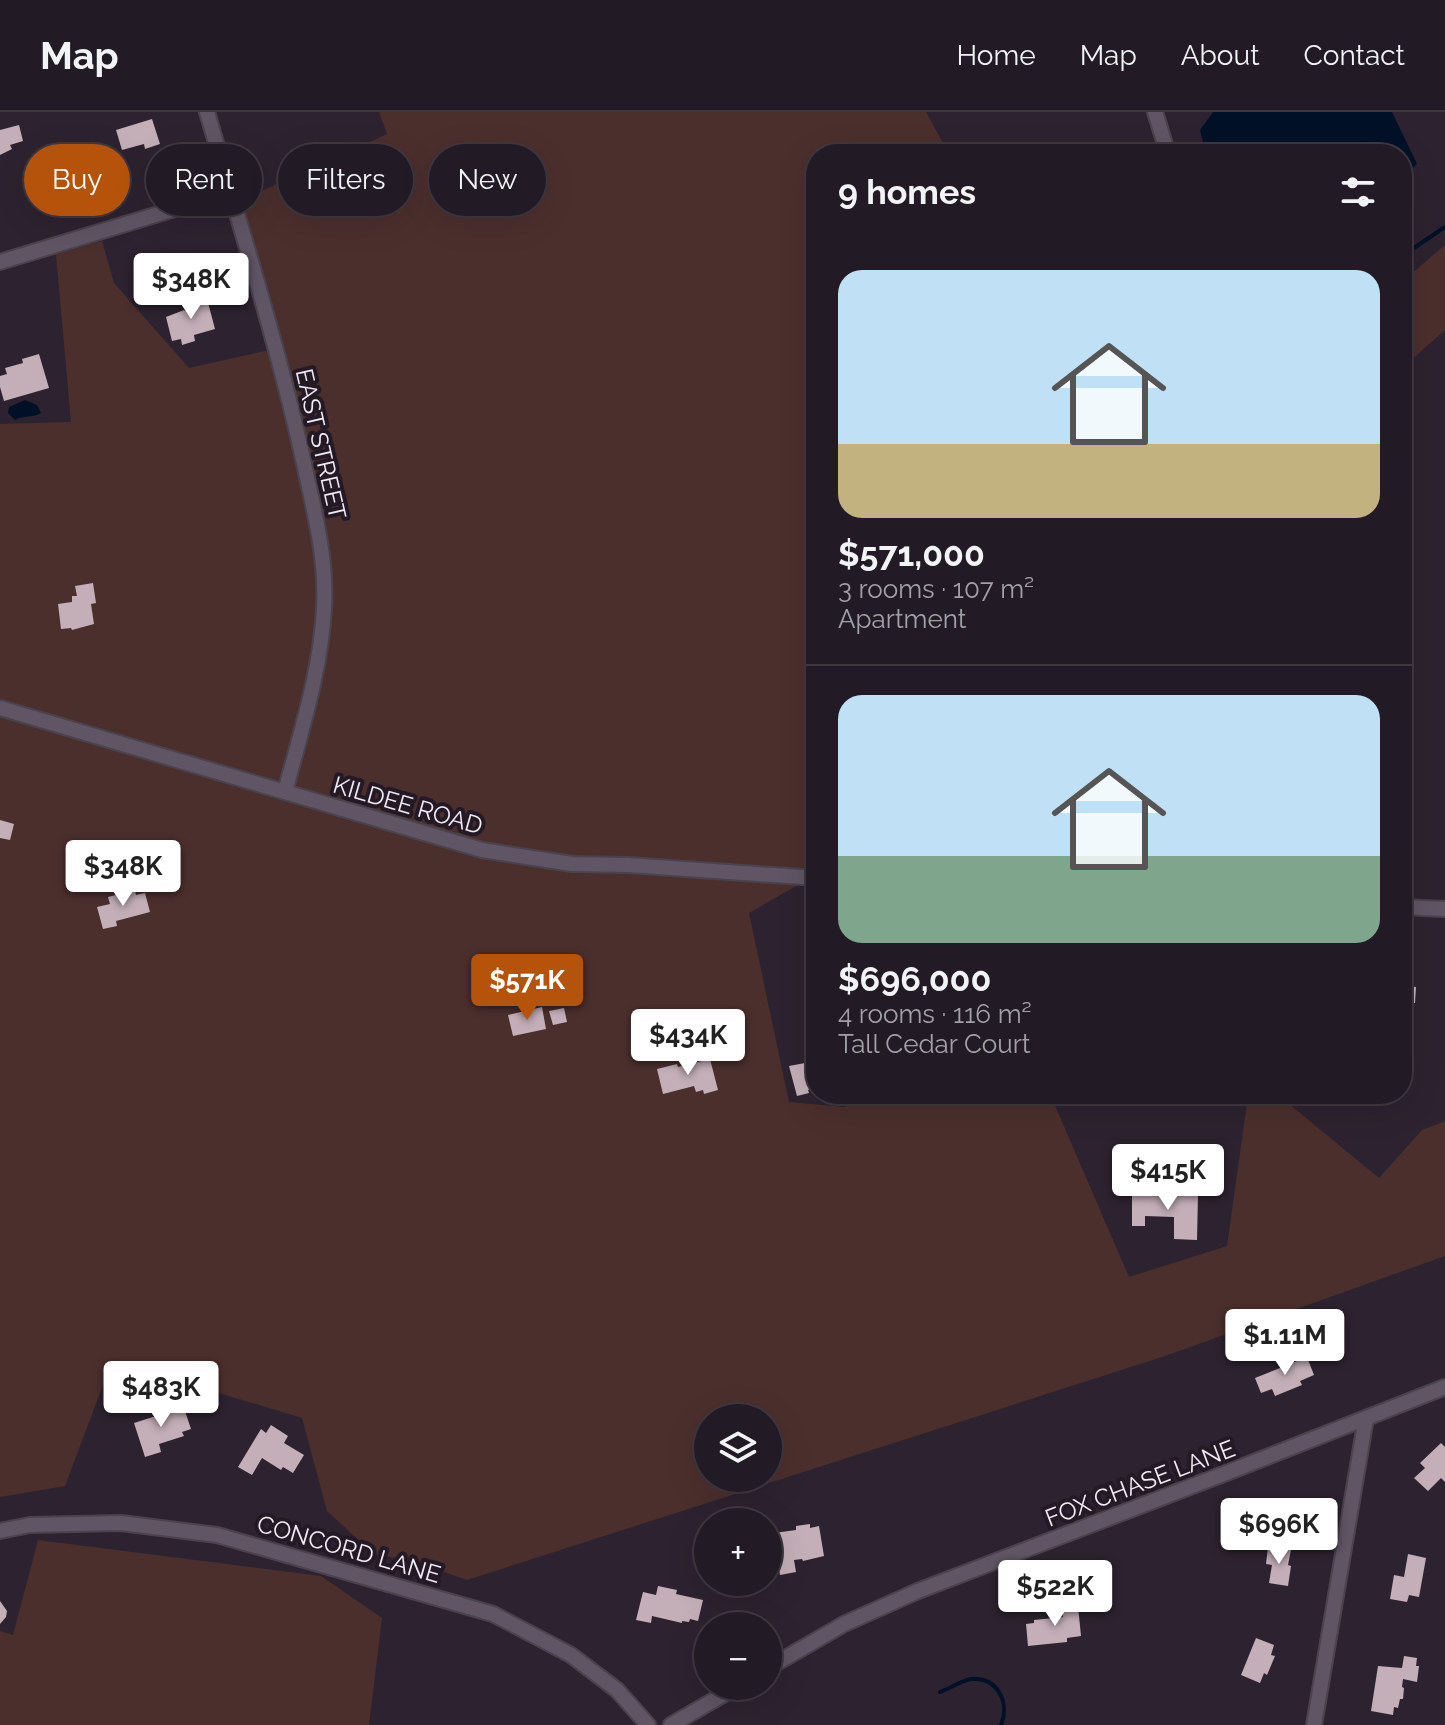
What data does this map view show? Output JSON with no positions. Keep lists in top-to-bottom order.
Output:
{
  "streets": {
    "street": [
      "EAST STREET",
      "KILDEE ROAD",
      "FOX CHASE LANE",
      "CONCORD LANE"
    ]
  },
  "crossings": [
    ["EAST STREET", "KILDEE ROAD"]
  ],
  "page": {
    "header": "Map",
    "nav": [
      "Home",
      "Map",
      "About",
      "Contact"
    ],
    "chip": [
      "Buy",
      "Rent",
      "Filters",
      "New"
    ],
    "heading": "9 homes",
    "list": [
      {
        "name": "$571,000",
        "note": "3 rooms · 107 m² · Apartment"
      },
      {
        "name": "$696,000",
        "note": "4 rooms · 116 m² · Tall Cedar Court"
      }
    ],
    "price": [
      "$348K",
      "$348K",
      "$571K",
      "$434K",
      "$415K",
      "$1.11M",
      "$483K",
      "$696K",
      "$522K"
    ],
    "map_buttons": ["+", "−"]
  }
}
